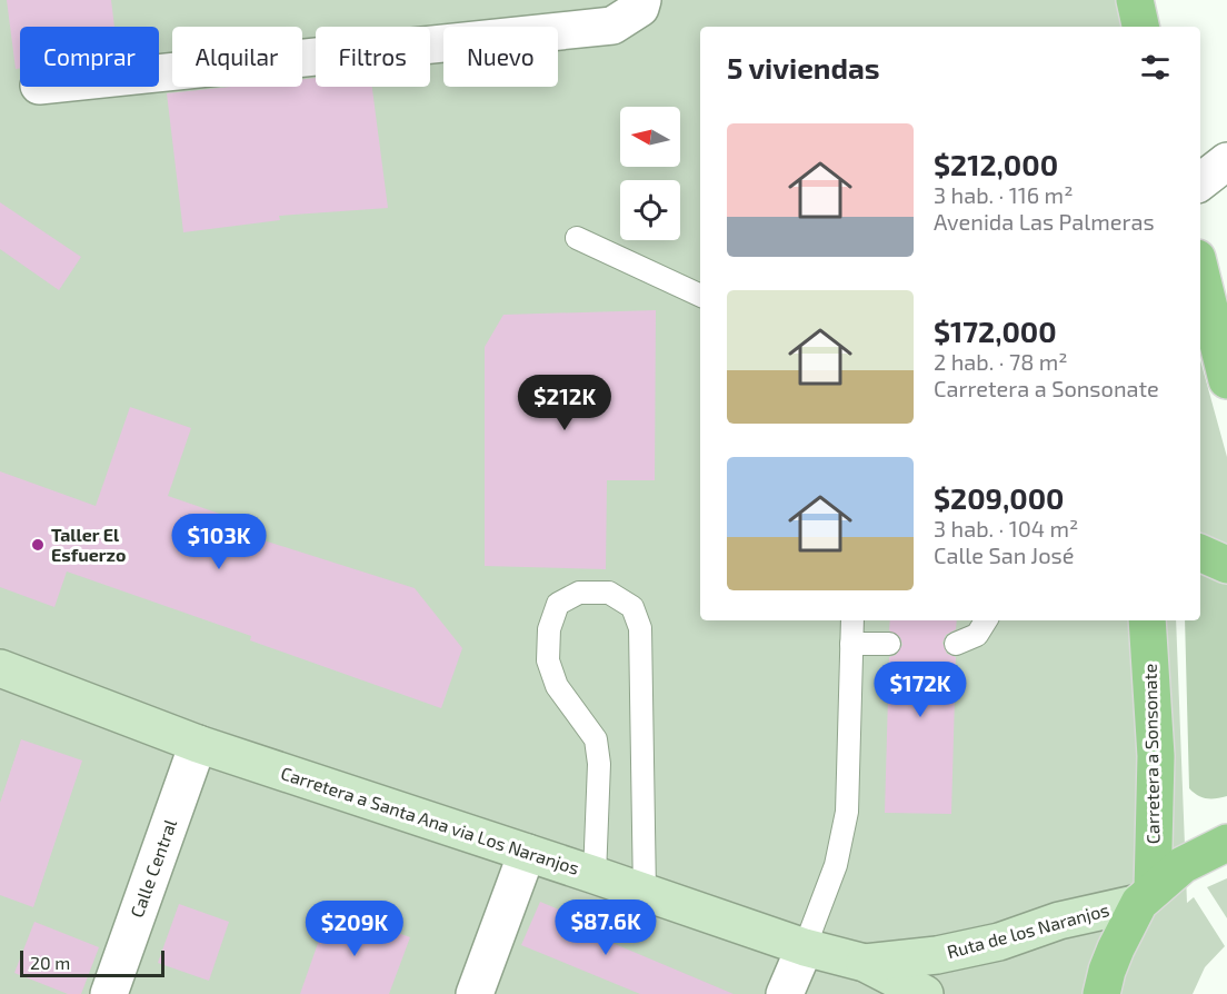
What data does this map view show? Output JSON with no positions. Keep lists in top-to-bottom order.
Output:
{
  "streets": {
    "main road": ["Carretera a Sonsonate", "Carretera a Santa Ana via Los Naranjos", "Ruta de los Naranjos"],
    "street": ["Calle Central"]
  },
  "crossings": [
    ["Carretera a Sonsonate", "Ruta de los Naranjos"],
    ["Carretera a Santa Ana via Los Naranjos", "Calle Central"],
    ["Carretera a Santa Ana via Los Naranjos", "Ruta de los Naranjos"]
  ],
  "places": ["Taller El Esfuerzo"],
  "scale_bar": "20 m",
  "north": "left",
  "page": {
    "chip": [
      "Comprar",
      "Alquilar",
      "Filtros",
      "Nuevo"
    ],
    "heading": "5 viviendas",
    "list": [
      {
        "name": "$212,000",
        "note": "3 hab. · 116 m² · Avenida Las Palmeras"
      },
      {
        "name": "$172,000",
        "note": "2 hab. · 78 m² · Carretera a Sonsonate"
      },
      {
        "name": "$209,000",
        "note": "3 hab. · 104 m² · Calle San José"
      }
    ],
    "price": [
      "$212K",
      "$103K",
      "$172K",
      "$87.6K",
      "$209K"
    ],
    "scale": "20 m"
  }
}
